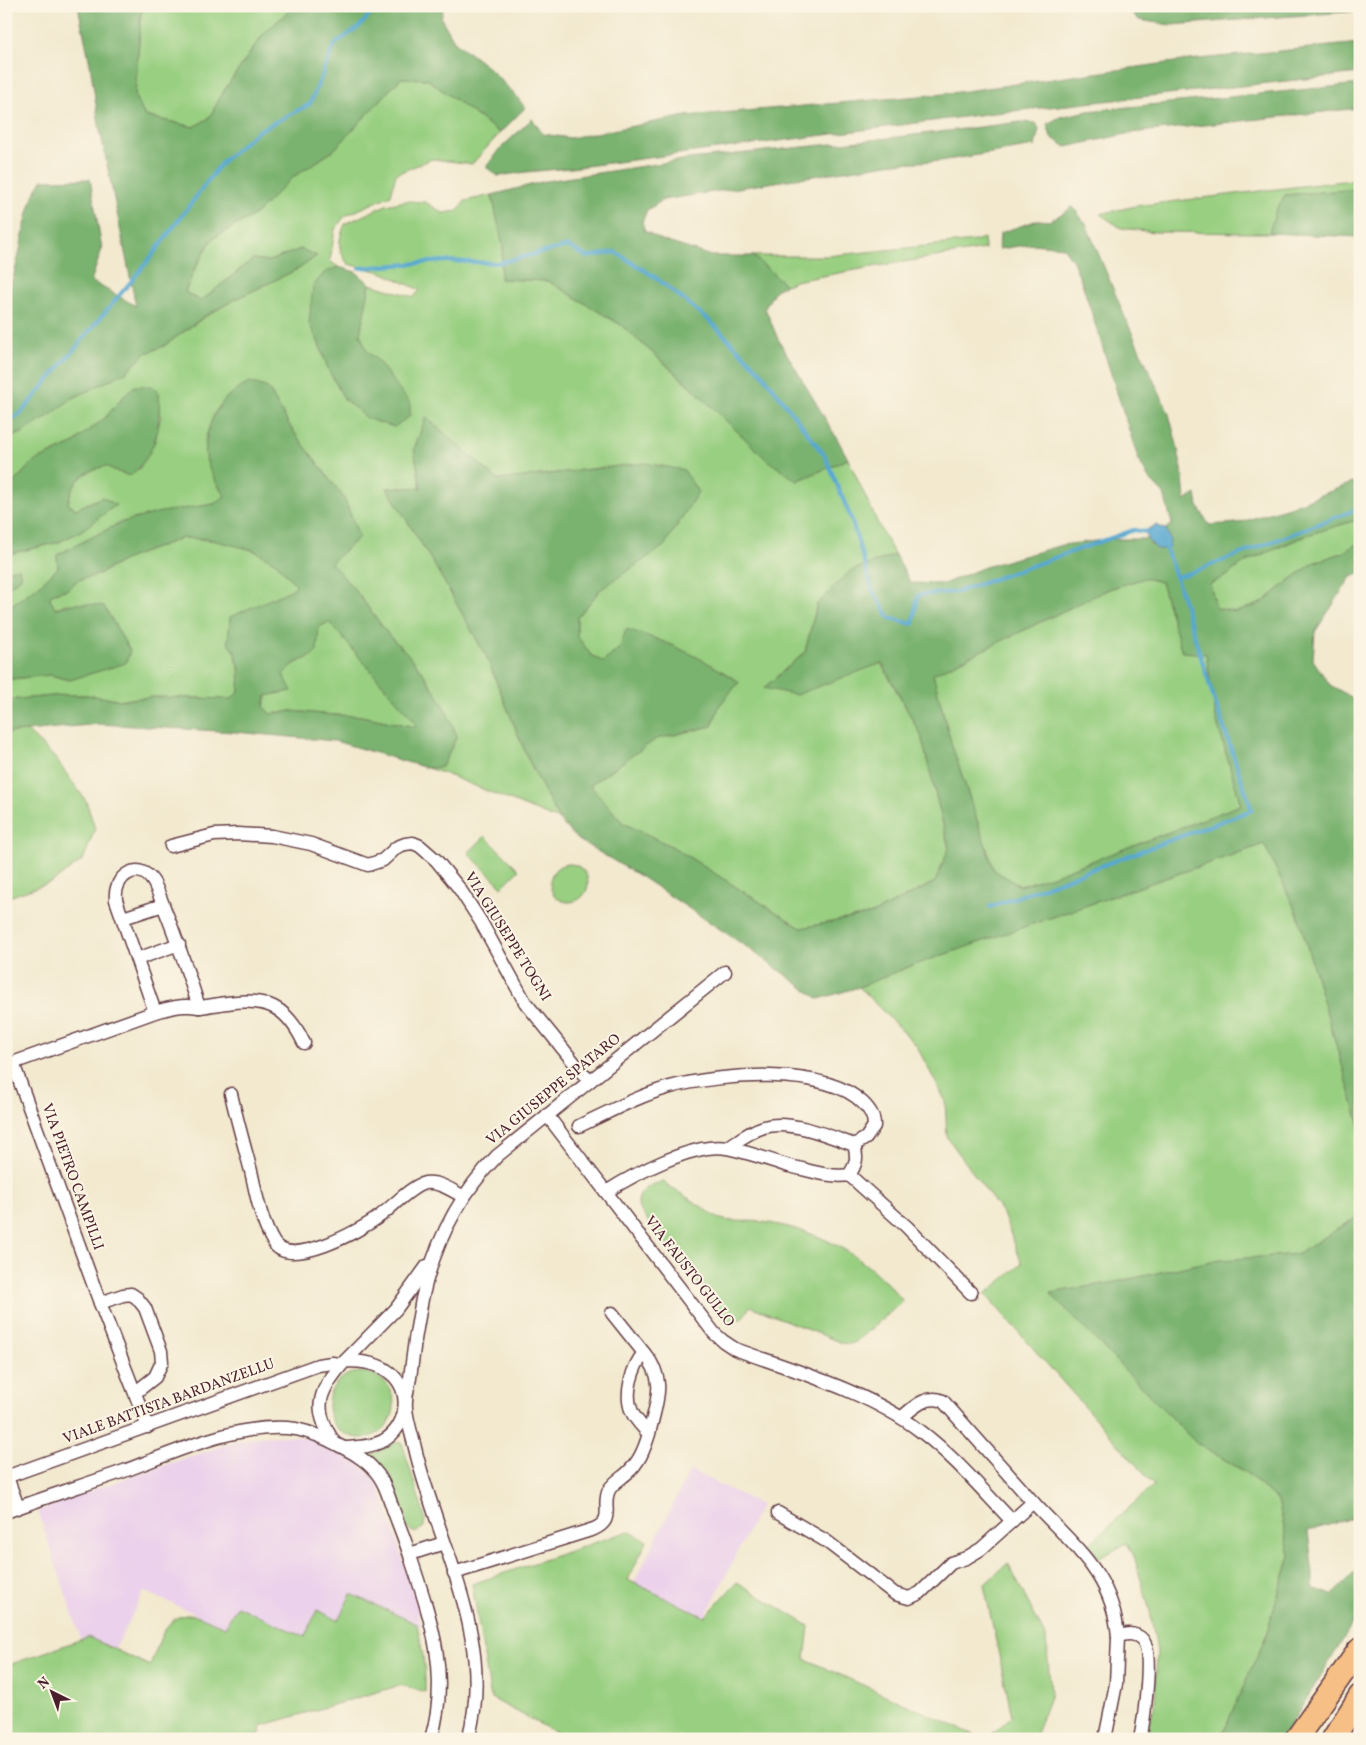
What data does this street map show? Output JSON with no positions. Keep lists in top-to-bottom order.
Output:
{
  "streets": {
    "street": [
      "VIA GIUSEPPE TOGNI",
      "VIA GIUSEPPE SPATARO",
      "VIA PIETRO CAMPILLI",
      "VIA FAUSTO GULLO",
      "VIALE BATTISTA BARDANZELLU"
    ]
  },
  "crossings": [
    ["VIA GIUSEPPE TOGNI", "VIA GIUSEPPE SPATARO"],
    ["VIA GIUSEPPE SPATARO", "VIA FAUSTO GULLO"],
    ["VIA GIUSEPPE SPATARO", "VIALE BATTISTA BARDANZELLU"],
    ["VIA PIETRO CAMPILLI", "VIALE BATTISTA BARDANZELLU"]
  ],
  "north": "top left"
}
